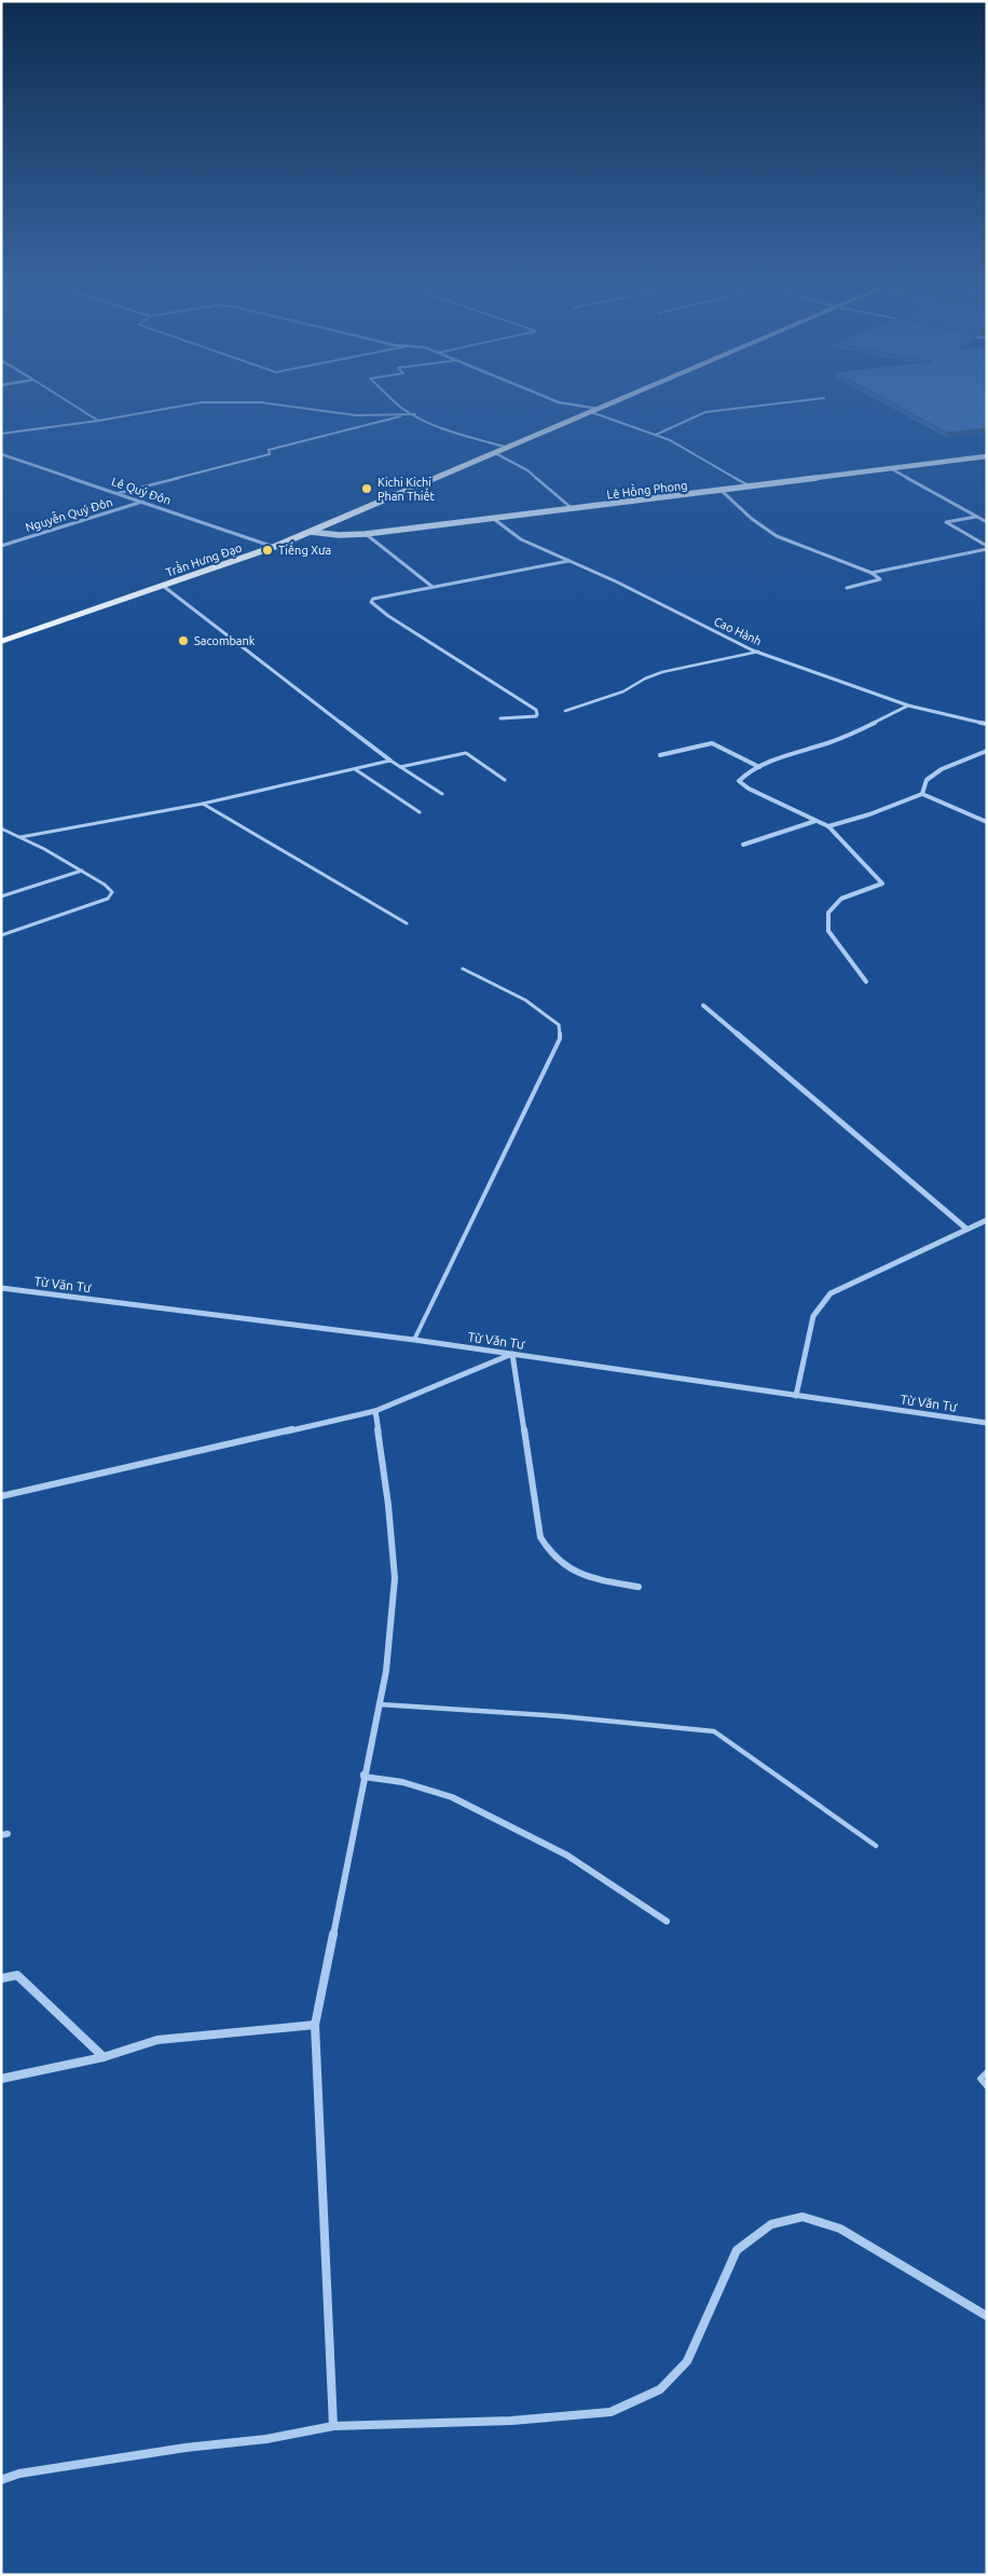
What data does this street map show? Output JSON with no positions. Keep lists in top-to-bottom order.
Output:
{
  "streets": {
    "main road": ["Lê Hồng Phong", "Trần Hưng Đạo"],
    "street": [
      "Lê Quý Đôn",
      "Nguyễn Quý Đôn",
      "Cao Hành",
      "Từ Văn Tư"
    ]
  },
  "crossings": [
    ["Lê Hồng Phong", "Trần Hưng Đạo"],
    ["Lê Hồng Phong", "Cao Hành"],
    ["Lê Quý Đôn", "Nguyễn Quý Đôn"],
    ["Lê Quý Đôn", "Trần Hưng Đạo"]
  ],
  "places": ["Kichi Kichi Phan Thiết", "Tiếng Xưa", "Sacombank"]
}
